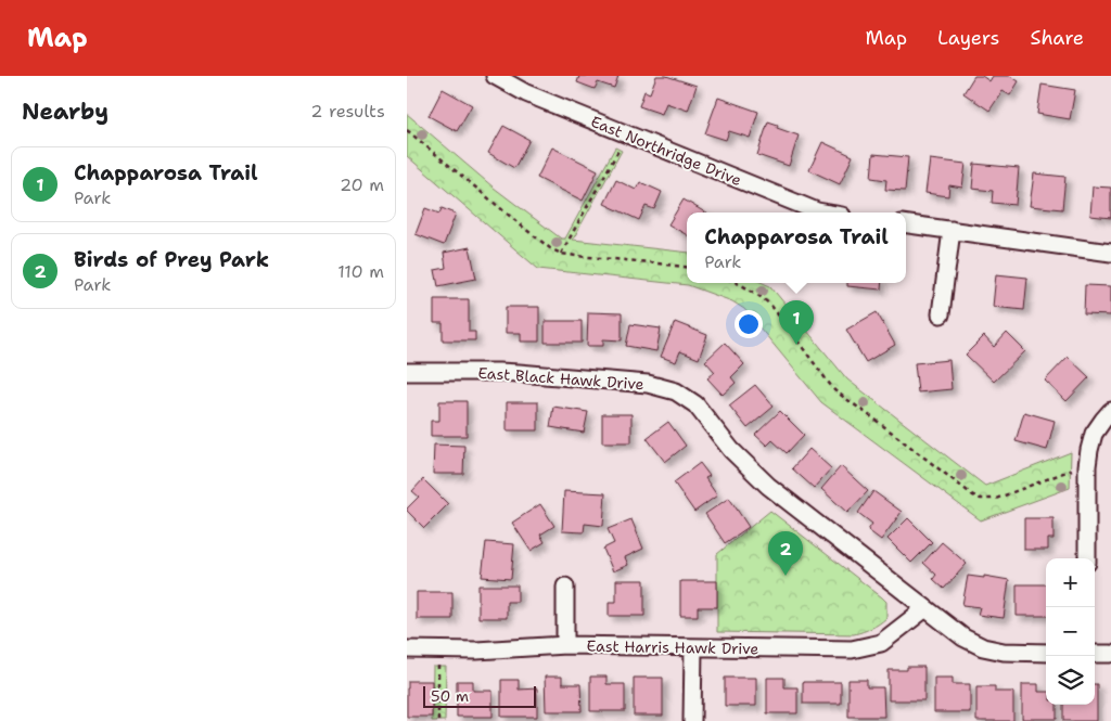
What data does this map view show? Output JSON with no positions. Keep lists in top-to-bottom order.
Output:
{
  "streets": {
    "street": ["East Northridge Drive", "East Black Hawk Drive", "East Harris Hawk Drive"]
  },
  "crossings": [
    ["East Black Hawk Drive", "East Harris Hawk Drive"]
  ],
  "scale_bar": "50 m",
  "page": {
    "header": "Map",
    "nav": ["Map", "Layers", "Share"],
    "heading": ["Nearby", "2 results"],
    "list": [
      {
        "mark": "1",
        "name": "Chapparosa Trail",
        "note": "Park",
        "value": "20 m"
      },
      {
        "mark": "2",
        "name": "Birds of Prey Park",
        "note": "Park",
        "value": "110 m"
      }
    ],
    "popup": ["Chapparosa Trail", "Park"],
    "pins": ["1", "2"],
    "map_buttons": ["+", "−"],
    "scale": "50 m"
  }
}
